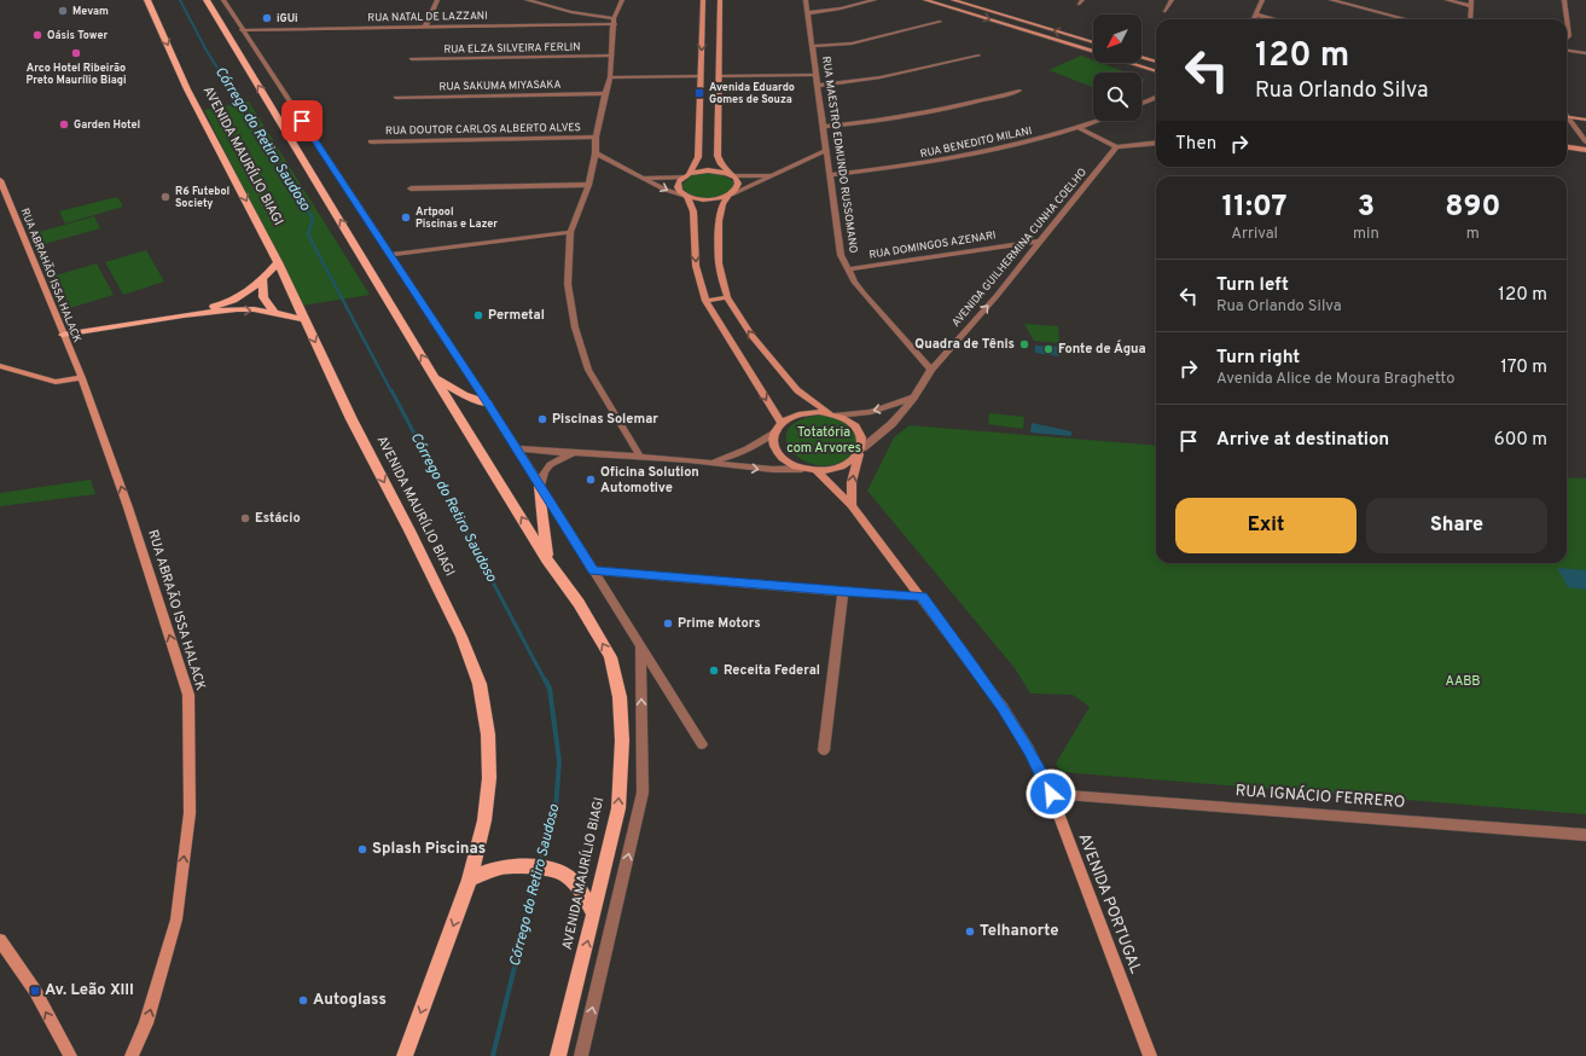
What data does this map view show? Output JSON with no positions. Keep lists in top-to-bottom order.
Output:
{
  "streets": {
    "main road": ["AVENIDA MAURÍLIO BIAGI"],
    "street": [
      "RUA NATAL DE LAZZANI",
      "RUA ELZA SILVEIRA FERLIN",
      "RUA SAKUMA MIYASAKA",
      "RUA DOUTOR CARLOS ALBERTO ALVES",
      "RUA BENEDITO MILANI",
      "RUA MAESTRO EDMUNDO RUSSOMANO",
      "RUA DOMINGOS AZENARI",
      "AVENIDA GUILHERMINA CUNHA COELHO",
      "RUA ABRAHÃO ISSA HALACK",
      "RUA ABRAÃO ISSA HALACK",
      "RUA IGNÁCIO FERRERO",
      "AVENIDA PORTUGAL"
    ]
  },
  "crossings": [
    ["RUA SAKUMA MIYASAKA", "RUA DOUTOR CARLOS ALBERTO ALVES"],
    ["RUA BENEDITO MILANI", "RUA MAESTRO EDMUNDO RUSSOMANO"],
    ["RUA MAESTRO EDMUNDO RUSSOMANO", "RUA DOMINGOS AZENARI"],
    ["RUA MAESTRO EDMUNDO RUSSOMANO", "AVENIDA GUILHERMINA CUNHA COELHO"],
    ["RUA DOMINGOS AZENARI", "AVENIDA GUILHERMINA CUNHA COELHO"],
    ["AVENIDA GUILHERMINA CUNHA COELHO", "AVENIDA PORTUGAL"],
    ["RUA ABRAHÃO ISSA HALACK", "RUA ABRAÃO ISSA HALACK"],
    ["RUA IGNÁCIO FERRERO", "AVENIDA PORTUGAL"]
  ],
  "one_way": ["AVENIDA GUILHERMINA CUNHA COELHO", "RUA ABRAÃO ISSA HALACK"],
  "water": ["Córrego do Retiro Saudoso"],
  "parks": ["Totatória com Arvores", "AABB"],
  "places": {
    "other": [
      "Mevam",
      "iGUi",
      "Oásis Tower",
      "Arco Hotel Ribeirão Preto Maurílio Biagi",
      "Garden Hotel",
      "R6 Futebol Society",
      "Artpool Piscinas e Lazer",
      "Permetal",
      "Quadra de Tênis",
      "Fonte de Água",
      "Piscinas Solemar",
      "Oficina Solution Automotive",
      "Estácio",
      "Prime Motors",
      "Receita Federal",
      "Splash Piscinas",
      "Telhanorte",
      "Autoglass"
    ],
    "transit": ["Avenida Eduardo Gomes de Souza", "Av. Leão XIII"]
  },
  "north": "bottom left",
  "page": {
    "turn": ["120 m", "Rua Orlando Silva"],
    "then": "Then",
    "eta": [
      "11:07",
      "Arrival",
      "3",
      "min",
      "890",
      "m"
    ],
    "list": [
      {
        "name": "Turn left",
        "note": "Rua Orlando Silva",
        "value": "120 m"
      },
      {
        "name": "Turn right",
        "note": "Avenida Alice de Moura Braghetto",
        "value": "170 m"
      },
      {
        "name": "Arrive at destination",
        "value": "600 m"
      }
    ],
    "buttons": ["Exit", "Share"]
  }
}
